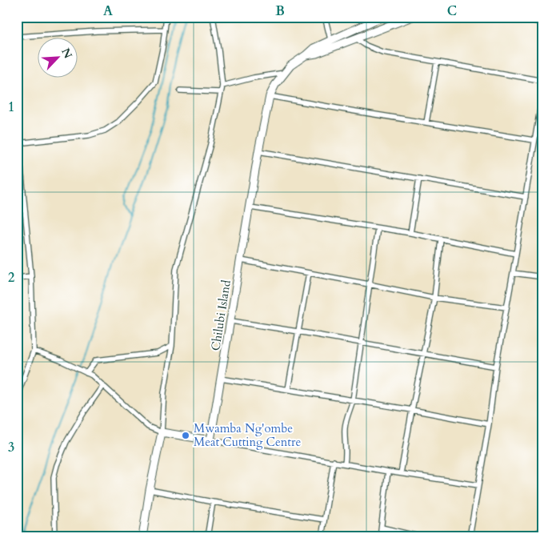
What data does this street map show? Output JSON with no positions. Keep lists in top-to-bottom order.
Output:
{
  "streets": {
    "street": ["Chilubi Island"]
  },
  "places": ["Mwamba Ng'ombe Meat Cutting Centre"],
  "north": "top right",
  "grid": {
    "columns": ["A", "B", "C"],
    "rows": ["1", "2", "3"]
  }
}
